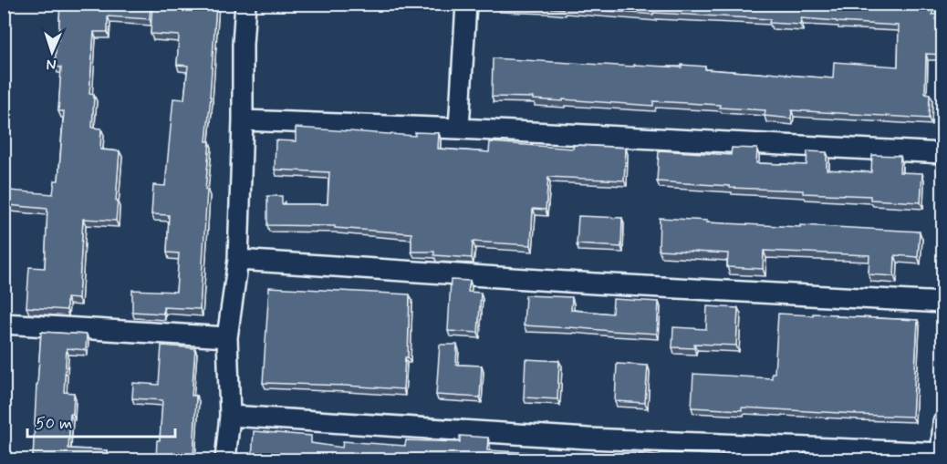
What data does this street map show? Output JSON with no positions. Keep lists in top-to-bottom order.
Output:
{
  "scale_bar": "50 m",
  "north": "bottom"
}
